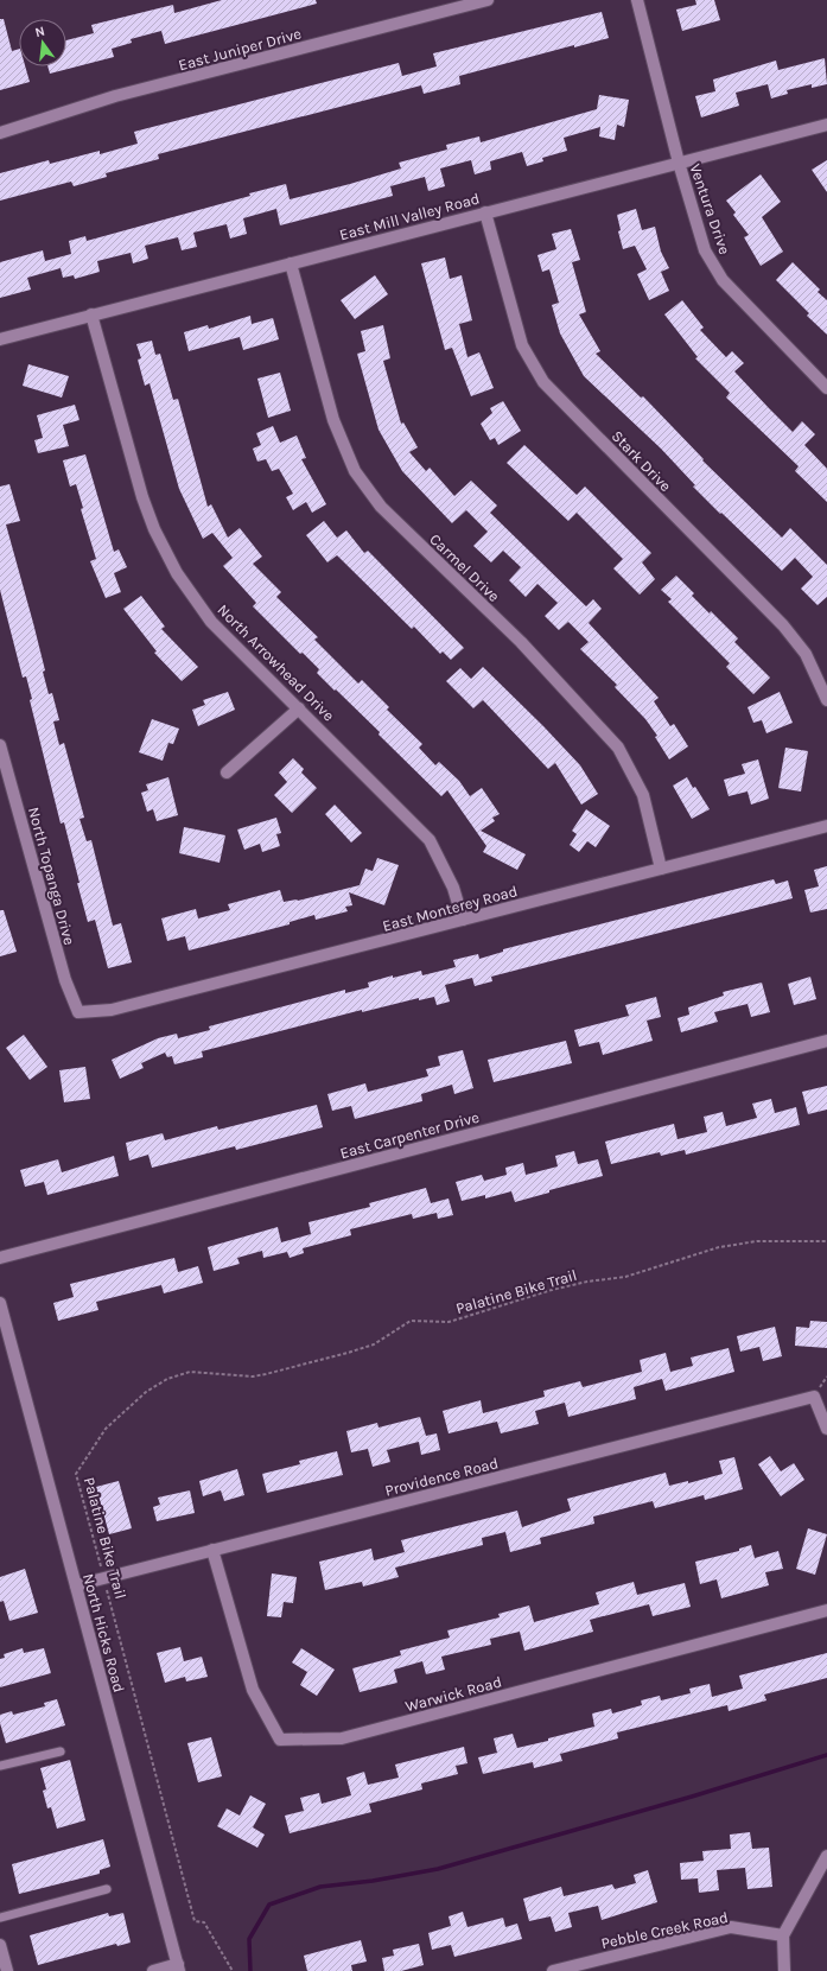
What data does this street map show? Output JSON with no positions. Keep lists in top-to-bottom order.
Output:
{
  "streets": {
    "street": [
      "East Juniper Drive",
      "Ventura Drive",
      "East Mill Valley Road",
      "Stark Drive",
      "Carmel Drive",
      "North Arrowhead Drive",
      "North Topanga Drive",
      "East Monterey Road",
      "East Carpenter Drive",
      "Providence Road",
      "North Hicks Road",
      "Warwick Road",
      "Pebble Creek Road"
    ],
    "path": ["Palatine Bike Trail"]
  },
  "crossings": [
    ["Ventura Drive", "East Mill Valley Road"],
    ["East Mill Valley Road", "Stark Drive"],
    ["East Mill Valley Road", "Carmel Drive"],
    ["East Mill Valley Road", "North Arrowhead Drive"],
    ["Carmel Drive", "East Monterey Road"],
    ["North Arrowhead Drive", "East Monterey Road"],
    ["North Topanga Drive", "East Monterey Road"],
    ["Palatine Bike Trail", "Providence Road"],
    ["Providence Road", "North Hicks Road"],
    ["Providence Road", "Warwick Road"]
  ],
  "north": "top"
}
